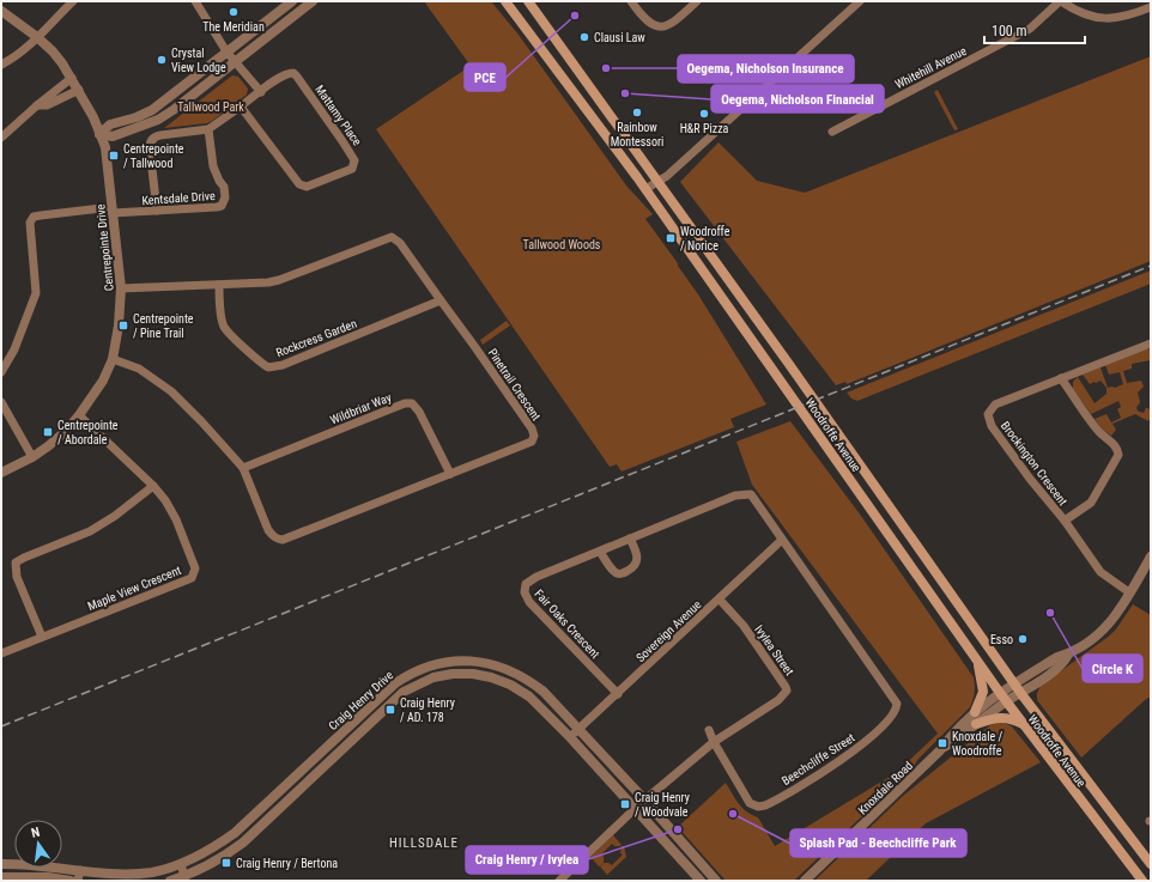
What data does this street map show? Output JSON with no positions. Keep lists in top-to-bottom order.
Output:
{
  "streets": {
    "main road": ["Woodroffe Avenue"],
    "street": [
      "Whitehill Avenue",
      "Mattamy Place",
      "Kentsdale Drive",
      "Centrepointe Drive",
      "Rockcress Garden",
      "Pinetrail Crescent",
      "Wildbriar Way",
      "Brockington Crescent",
      "Maple View Crescent",
      "Fair Oaks Crescent",
      "Sovereign Avenue",
      "Ivylea Street",
      "Craig Henry Drive",
      "Beechcliffe Street",
      "Knoxdale Road"
    ]
  },
  "crossings": [
    ["Mattamy Place", "Kentsdale Drive"],
    ["Kentsdale Drive", "Centrepointe Drive"],
    ["Centrepointe Drive", "Pinetrail Crescent"],
    ["Centrepointe Drive", "Maple View Crescent"],
    ["Rockcress Garden", "Pinetrail Crescent"],
    ["Pinetrail Crescent", "Wildbriar Way"],
    ["Woodroffe Avenue", "Knoxdale Road"],
    ["Fair Oaks Crescent", "Sovereign Avenue"],
    ["Fair Oaks Crescent", "Beechcliffe Street"],
    ["Sovereign Avenue", "Ivylea Street"],
    ["Sovereign Avenue", "Craig Henry Drive"],
    ["Sovereign Avenue", "Beechcliffe Street"],
    ["Ivylea Street", "Craig Henry Drive"],
    ["Ivylea Street", "Beechcliffe Street"]
  ],
  "districts": ["HILLSDALE"],
  "parks": ["Tallwood Park", "Tallwood Woods"],
  "places": {
    "other": [
      "The Meridian",
      "PCE",
      "Clausi Law",
      "Crystal View Lodge",
      "Oegema, Nicholson Insurance",
      "Oegema, Nicholson Financial",
      "Rainbow Montessori",
      "H&R Pizza",
      "Circle K",
      "Esso",
      "Splash Pad - Beechcliffe Park",
      "Craig Henry / Ivylea"
    ],
    "transit": [
      "Centrepointe / Tallwood",
      "Woodroffe / Norice",
      "Centrepointe / Pine Trail",
      "Centrepointe / Abordale",
      "Craig Henry / AD. 178",
      "Knoxdale / Woodroffe",
      "Craig Henry / Woodvale",
      "Craig Henry / Bertona"
    ]
  },
  "scale_bar": "100 m",
  "north": "top"
}
